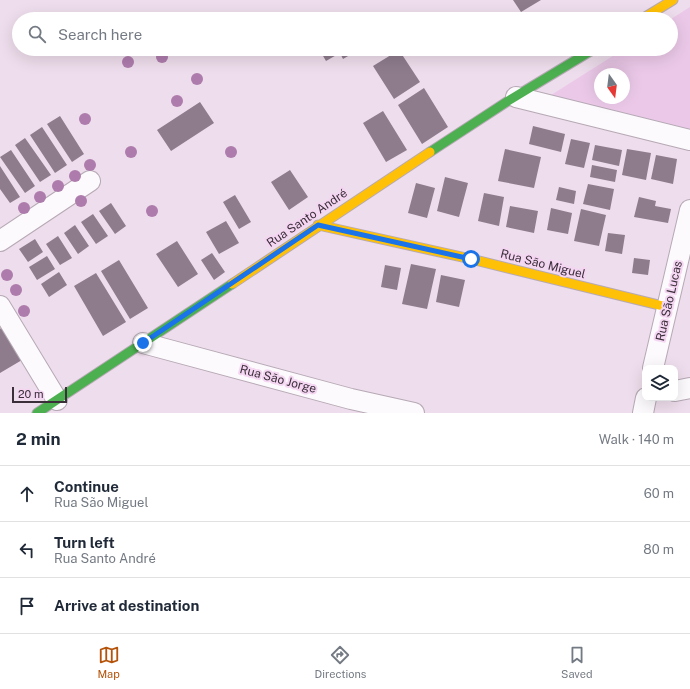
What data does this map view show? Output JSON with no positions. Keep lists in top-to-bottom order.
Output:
{
  "streets": {
    "street": [
      "Rua Santo André",
      "Rua São Miguel",
      "Rua São Lucas",
      "Rua São Jorge"
    ]
  },
  "crossings": [
    ["Rua Santo André", "Rua São Miguel"],
    ["Rua Santo André", "Rua São Jorge"],
    ["Rua São Miguel", "Rua São Lucas"]
  ],
  "scale_bar": "20 m",
  "north": "bottom",
  "page": {
    "search": "Search here",
    "scale": "20 m",
    "heading": ["2 min", "Walk · 140 m"],
    "list": [
      ["Continue", "Rua São Miguel", "60 m"],
      ["Turn left", "Rua Santo André", "80 m"],
      "Arrive at destination"
    ],
    "nav": ["Map", "Directions", "Saved"]
  }
}
